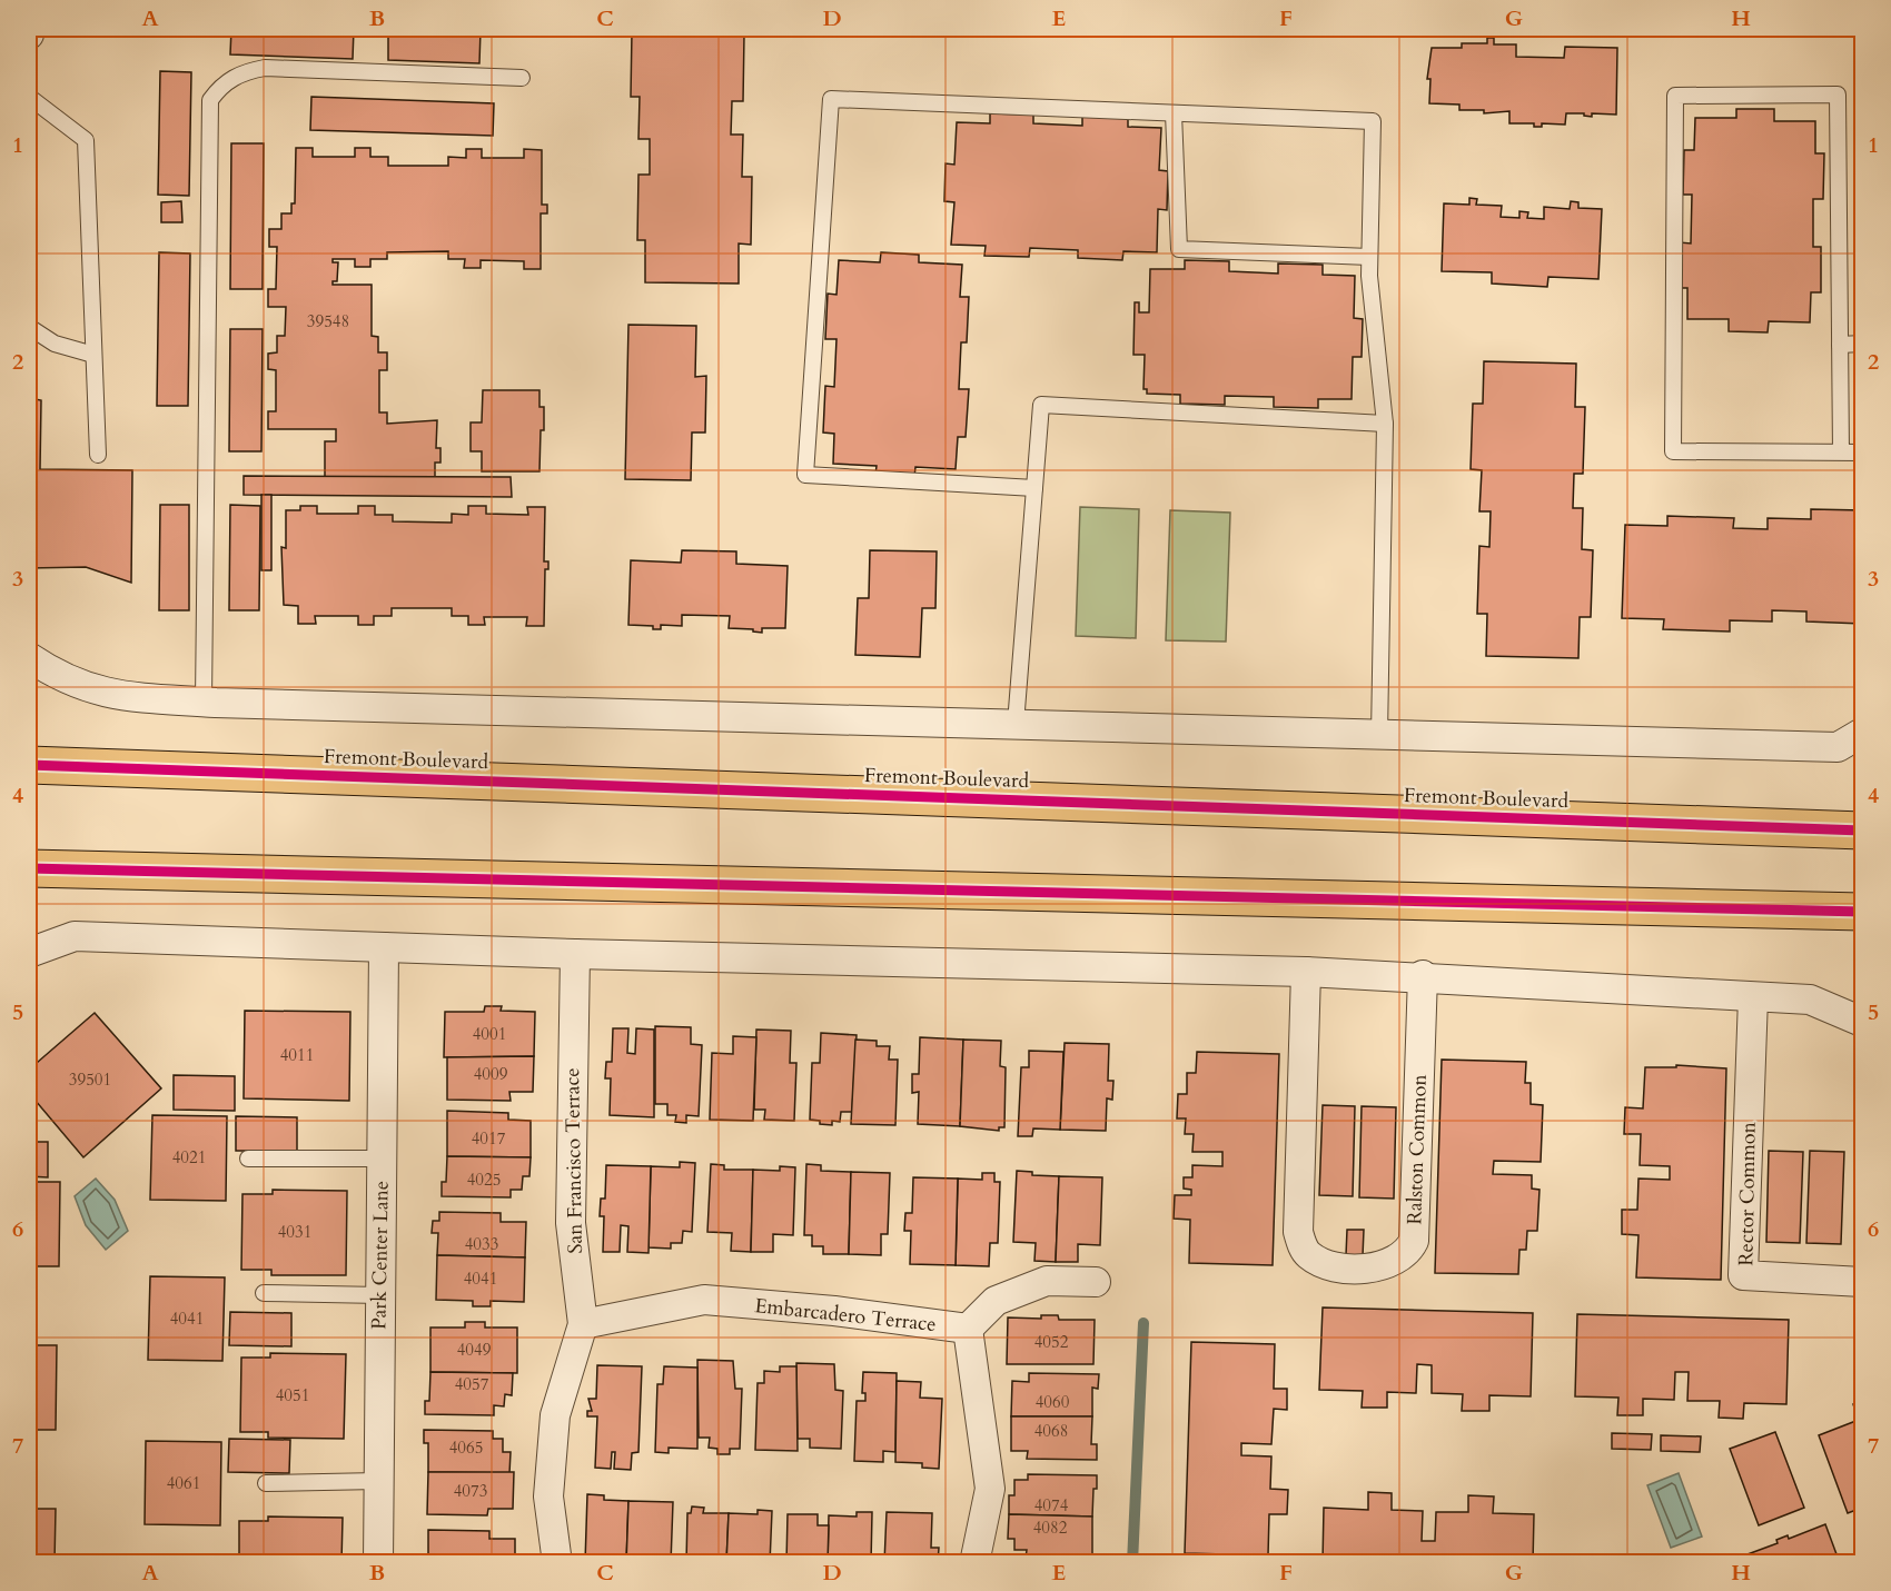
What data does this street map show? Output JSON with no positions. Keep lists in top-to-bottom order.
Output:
{
  "streets": {
    "main road": ["Fremont Boulevard"],
    "street": [
      "Ralston Common",
      "San Francisco Terrace",
      "Rector Common",
      "Park Center Lane",
      "Embarcadero Terrace"
    ]
  },
  "crossings": [
    ["San Francisco Terrace", "Embarcadero Terrace"]
  ],
  "house_numbers": [
    "39548",
    "4001",
    "4011",
    "4009",
    "39501",
    "4017",
    "4021",
    "4025",
    "4031",
    "4033",
    "4041",
    "4041",
    "4052",
    "4049",
    "4057",
    "4051",
    "4060",
    "4068",
    "4065",
    "4061",
    "4073",
    "4074",
    "4082"
  ],
  "grid": {
    "columns": [
      "A",
      "B",
      "C",
      "D",
      "E",
      "F",
      "G",
      "H"
    ],
    "rows": [
      "1",
      "2",
      "3",
      "4",
      "5",
      "6",
      "7"
    ]
  }
}
